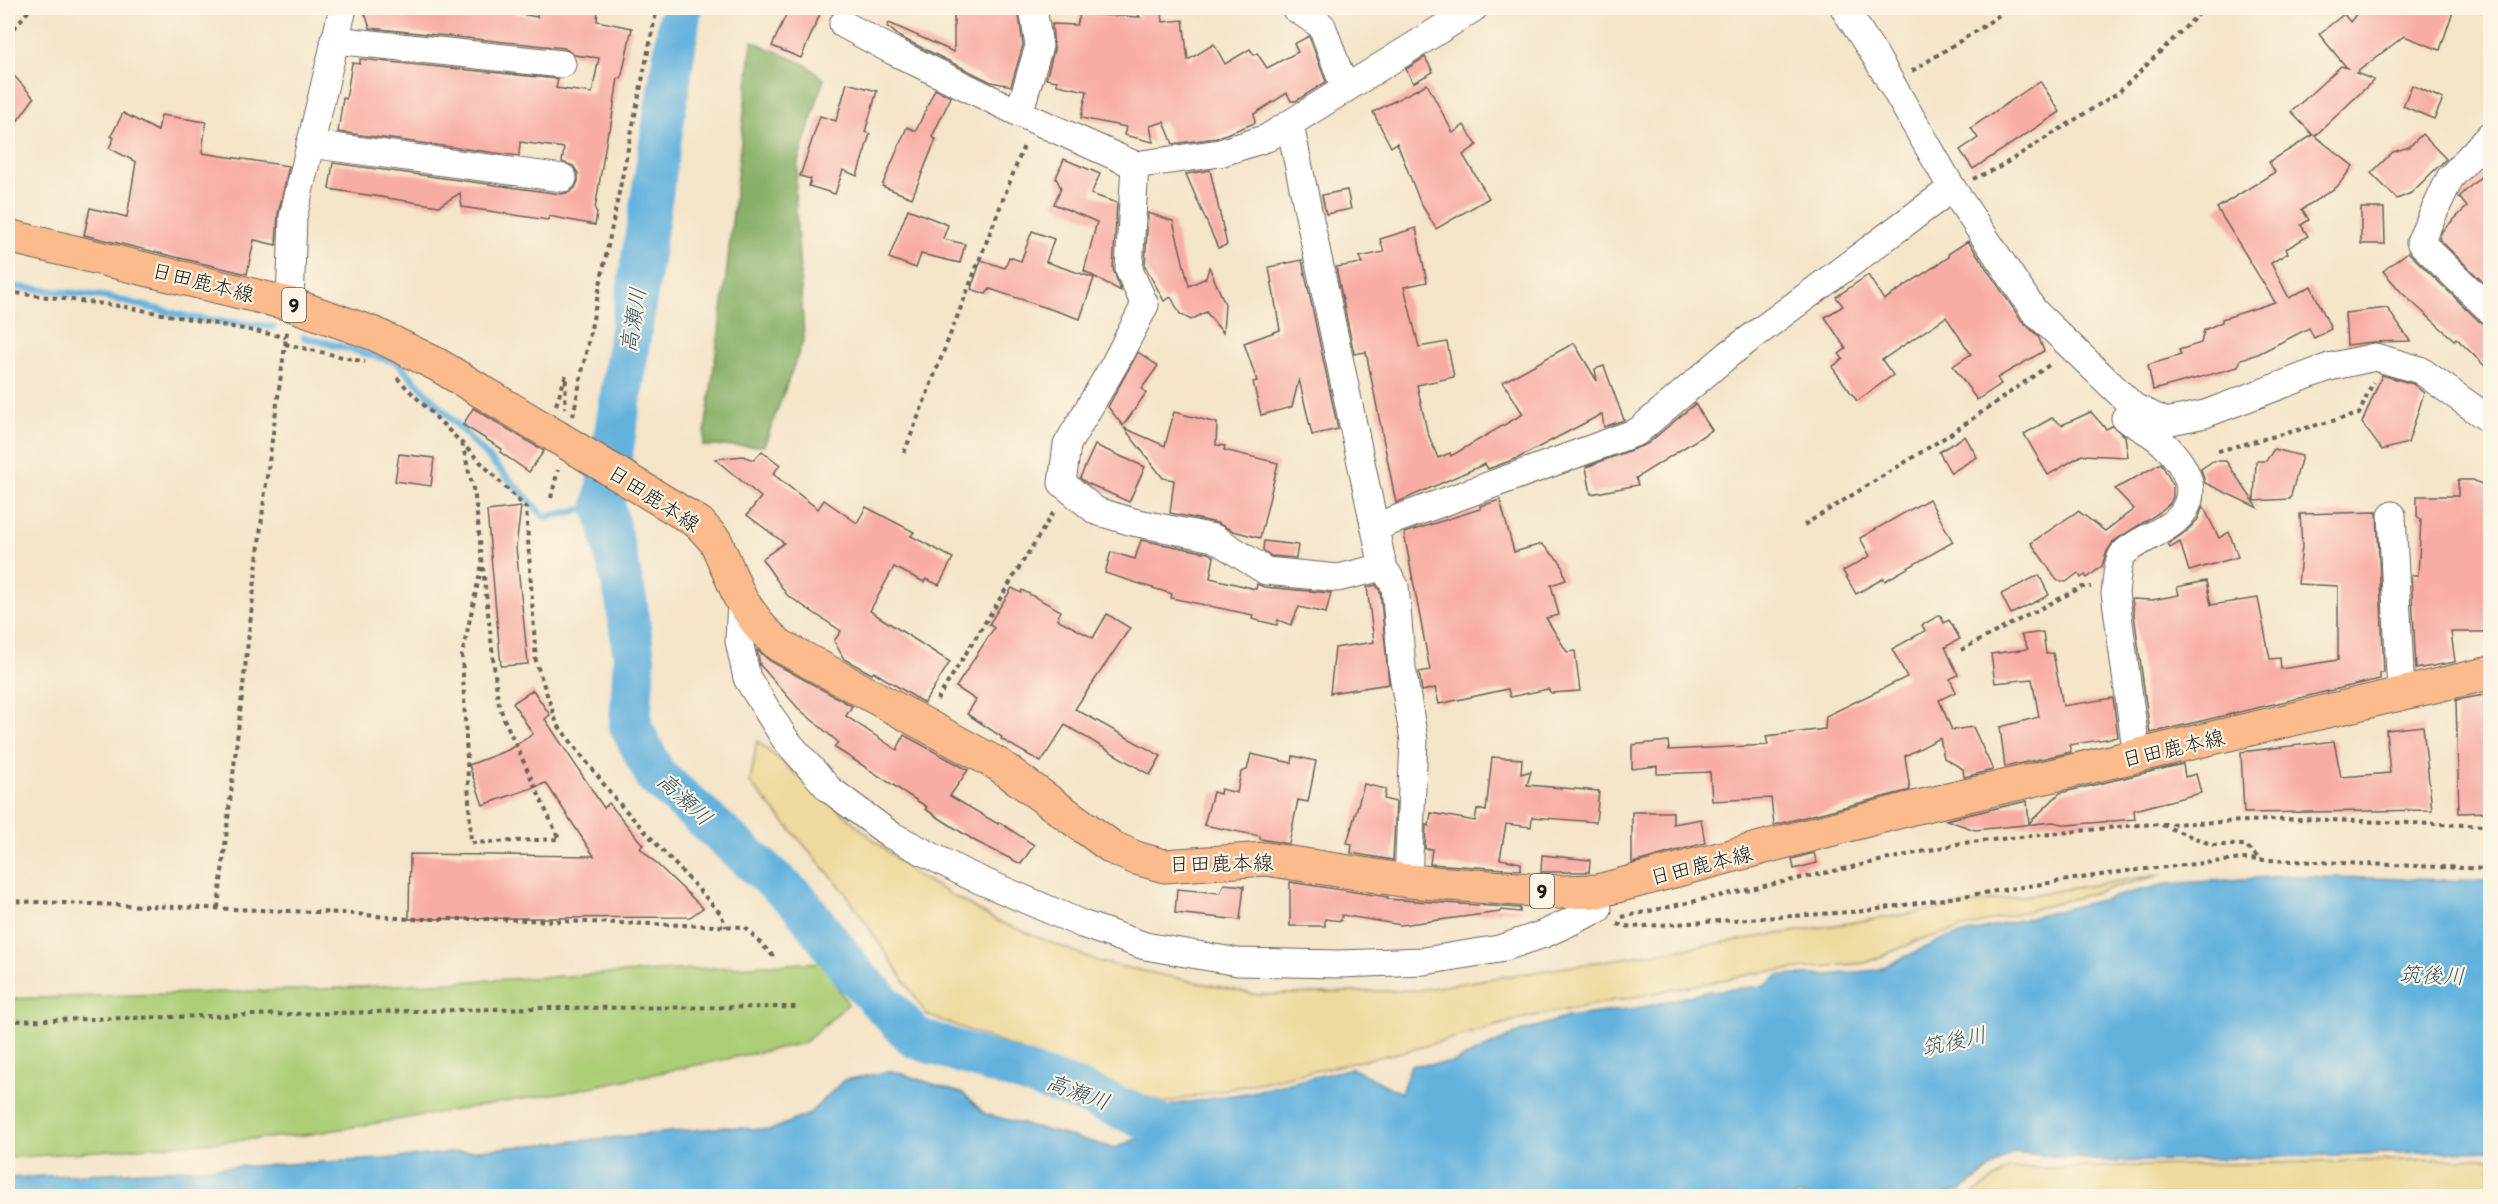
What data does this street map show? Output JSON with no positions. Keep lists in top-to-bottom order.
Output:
{
  "streets": {
    "main road": ["日田鹿本線", "9"]
  },
  "water": ["高瀬川", "筑後川"]
}
